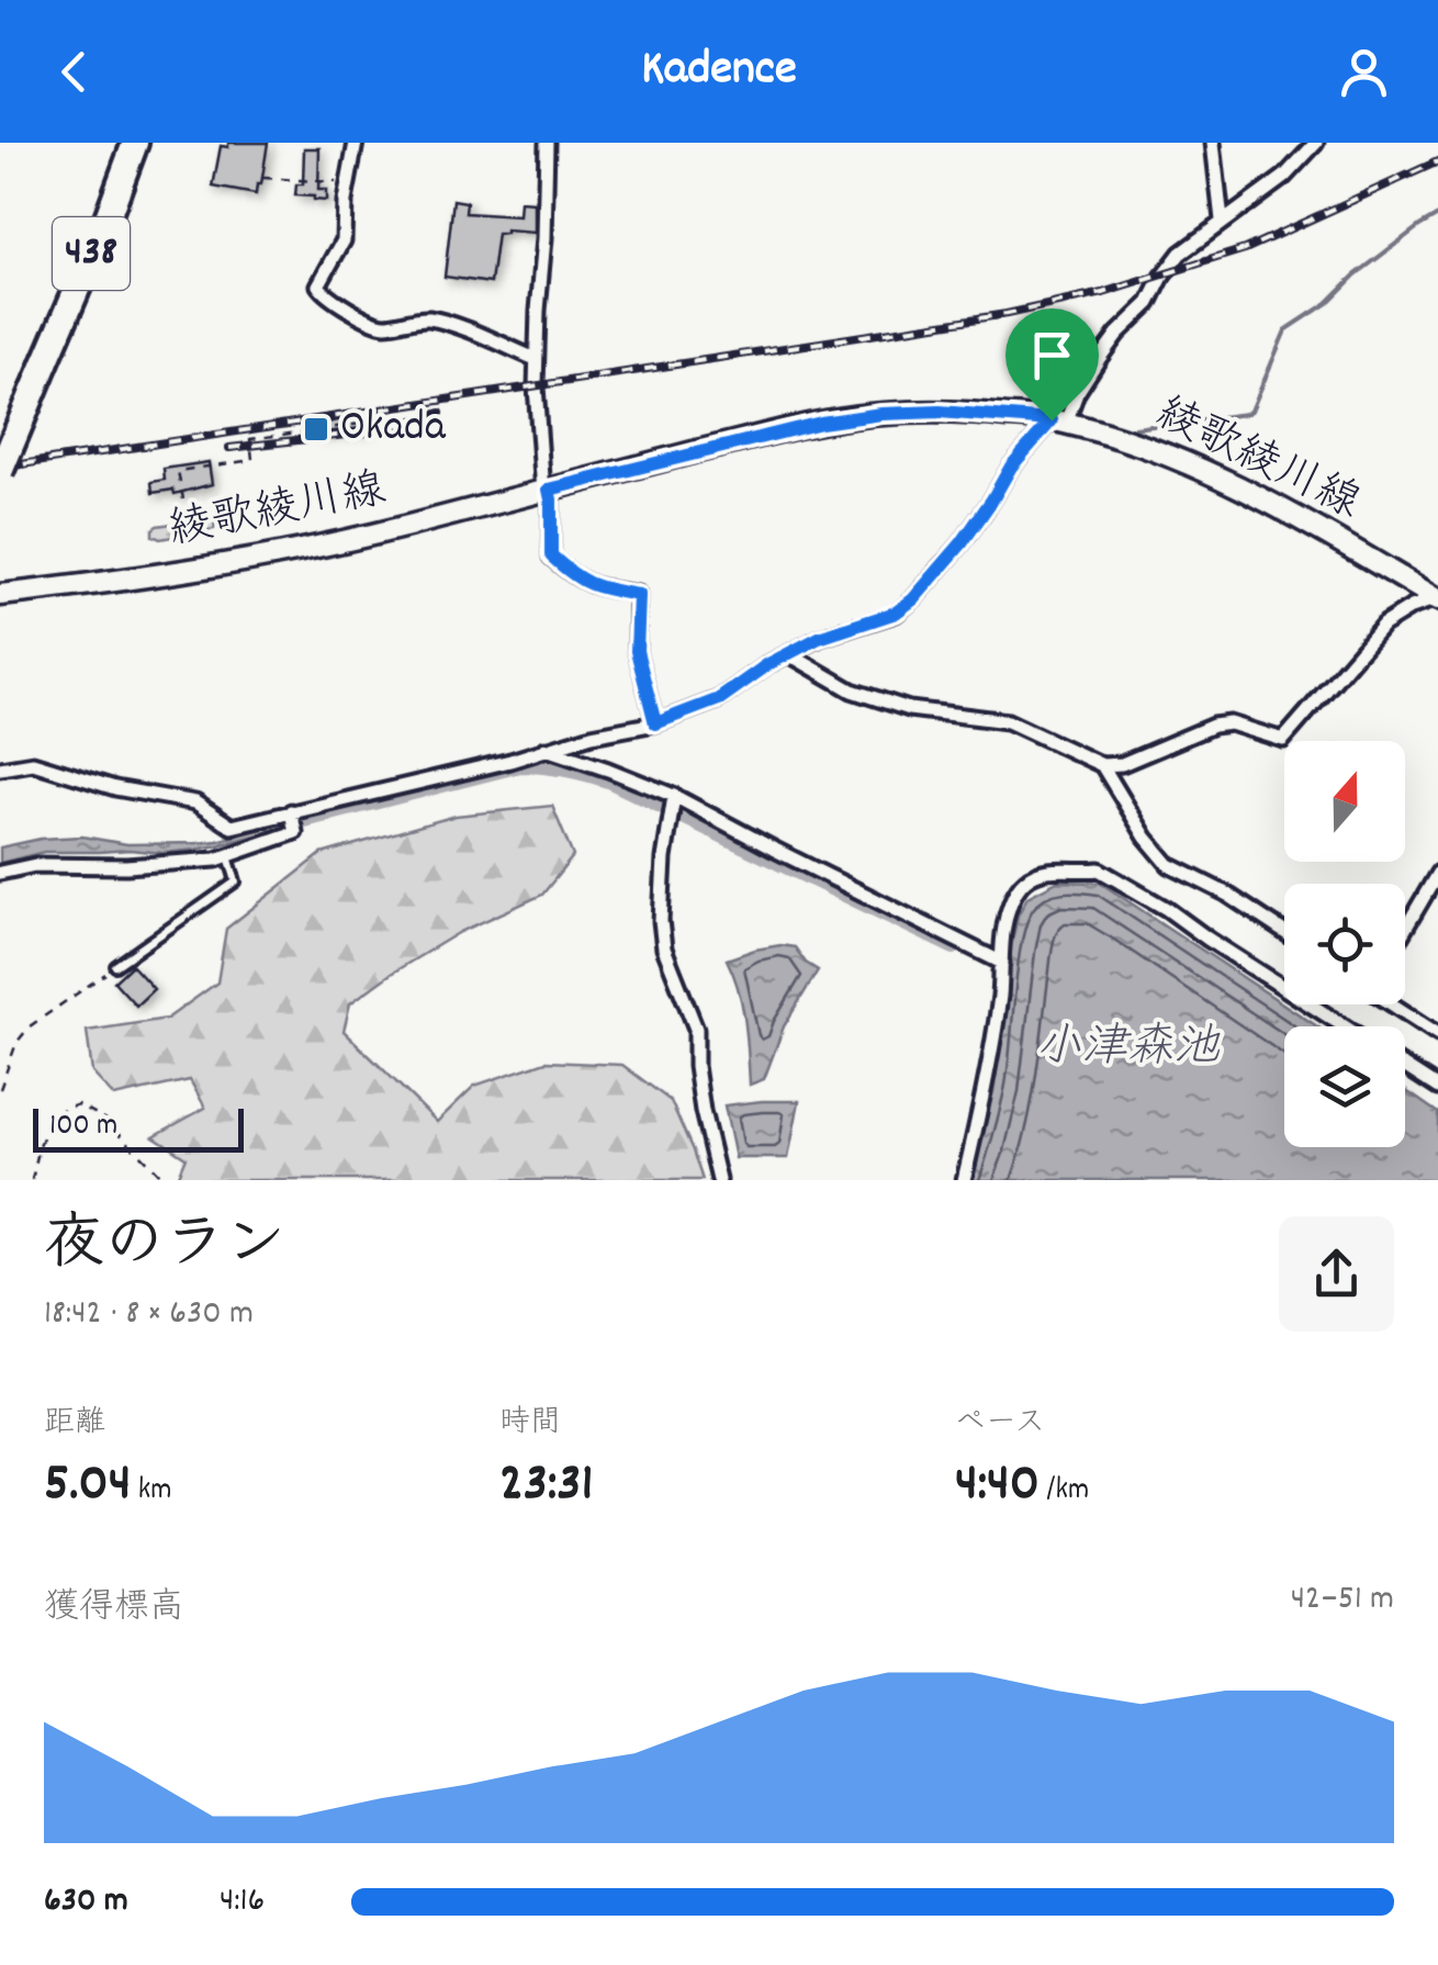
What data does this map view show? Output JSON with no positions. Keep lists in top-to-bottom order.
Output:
{
  "streets": {
    "highway": ["438"],
    "main road": ["綾歌綾川線"]
  },
  "water": ["小津森池"],
  "places": {
    "transit": ["Okada"]
  },
  "scale_bar": "100 m",
  "north": "top",
  "page": {
    "header": "Kadence",
    "scale": "100 m",
    "heading": ["夜のラン", "18:42 · 8 × 630 m"],
    "stats": [
      ["距離", "5.04 km"],
      ["時間", "23:31"],
      ["ペース", "4:40 /km"]
    ],
    "chart": ["獲得標高", "42–51 m"],
    "list": [
      {
        "name": "630 m",
        "note": "4:16"
      }
    ]
  }
}
